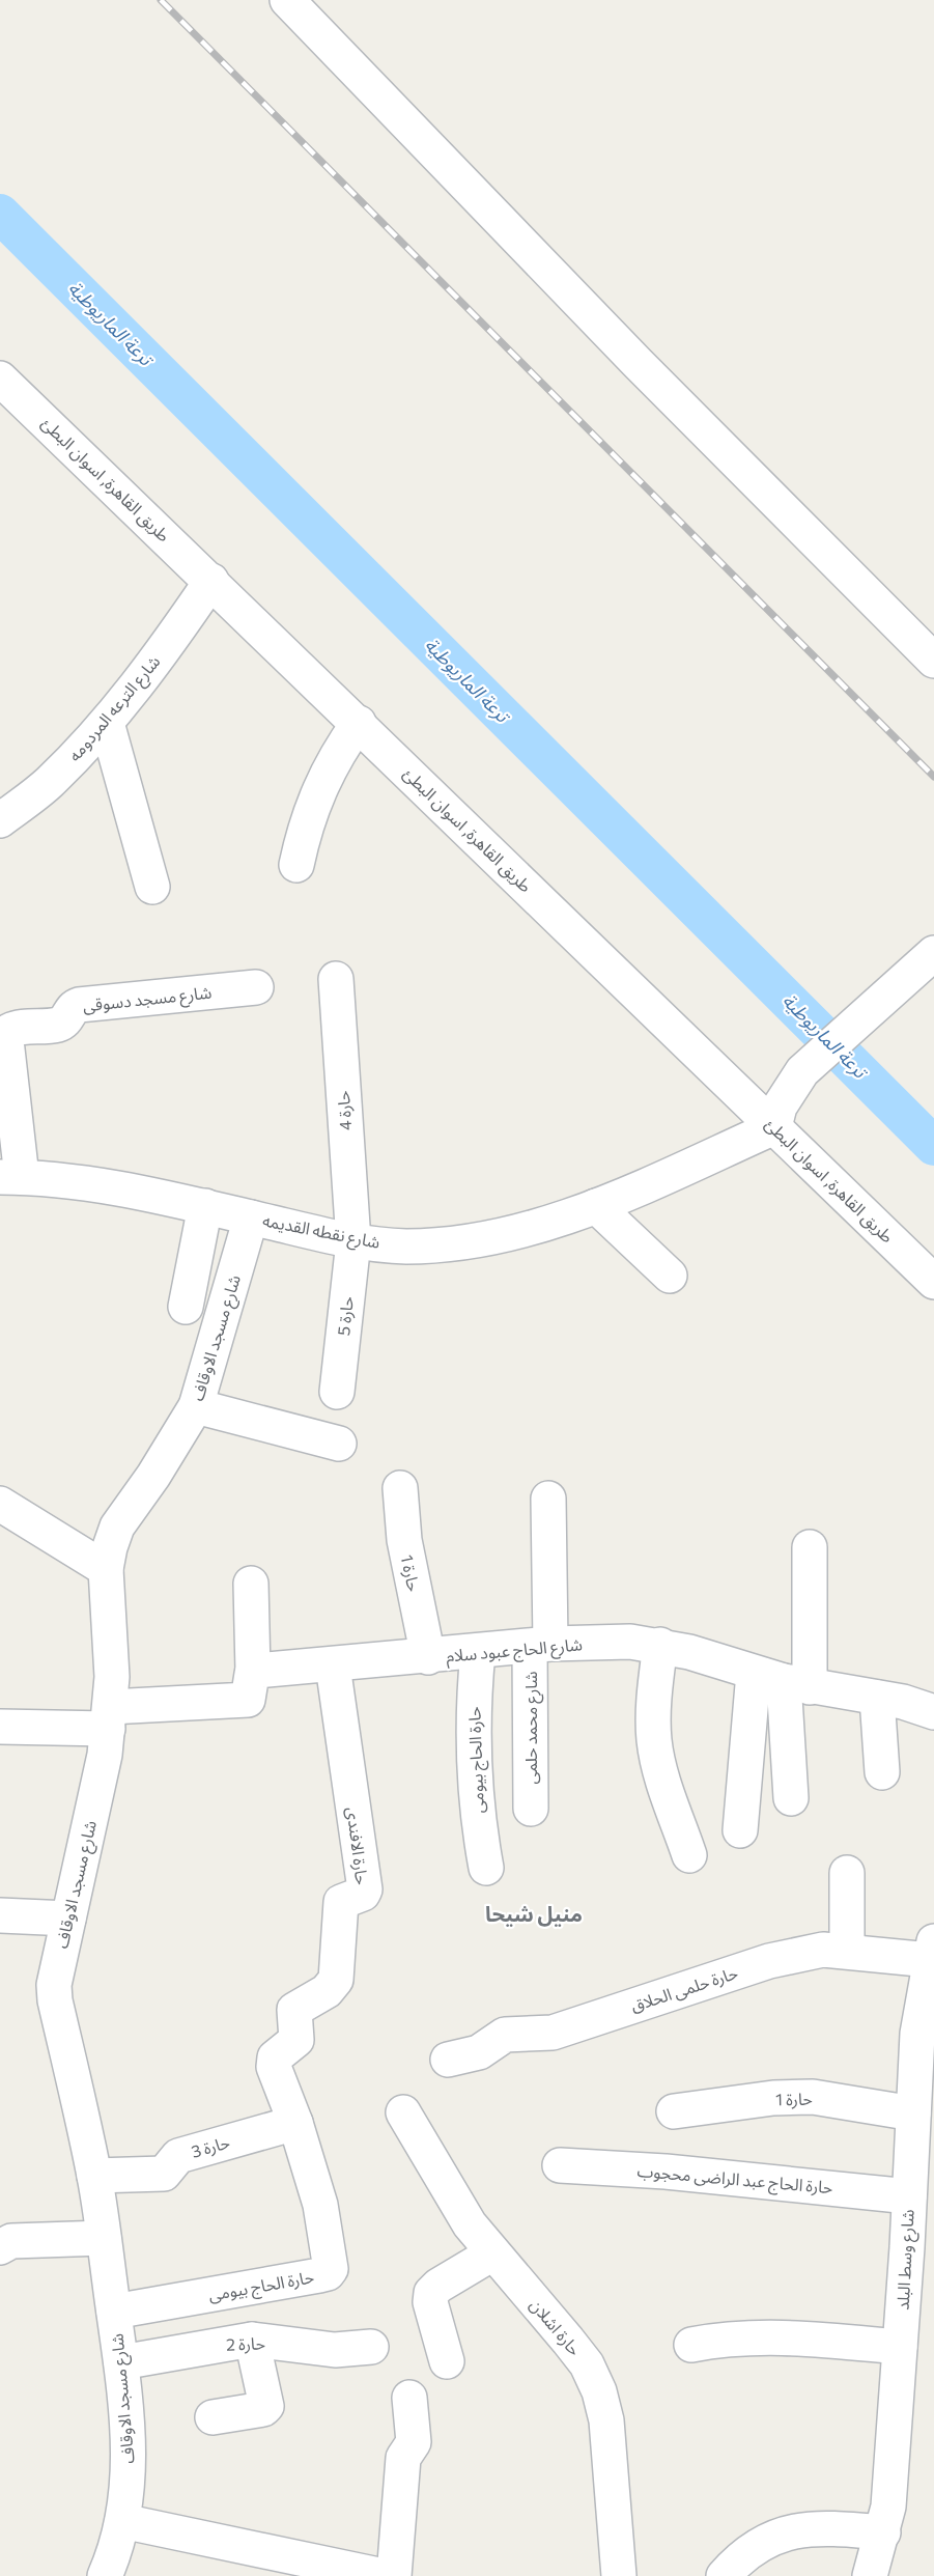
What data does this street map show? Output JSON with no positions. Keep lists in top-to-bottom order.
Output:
{
  "streets": {
    "street": [
      "طريق القاهرة, اسوان البطئ",
      "شارع الترعه المردومه",
      "شارع مسجد دسوقى",
      "حارة 4",
      "شارع نقطه القديمه",
      "حارة 5",
      "شارع مسجد الاوقاف",
      "حارة 1",
      "شارع الحاج عبود سلام",
      "شارع محمد حلمى",
      "حارة الحاج بيومى",
      "حارة الافندى",
      "حارة حلمى الحلاق",
      "حارة 3",
      "حارة الحاج عبد الراضى محجوب",
      "شارع وسط البلد",
      "حارة اشلان",
      "حارة 2"
    ]
  },
  "crossings": [
    ["طريق القاهرة, اسوان البطئ", "شارع الترعه المردومه"],
    ["طريق القاهرة, اسوان البطئ", "شارع نقطه القديمه"],
    ["شارع مسجد دسوقى", "شارع نقطه القديمه"],
    ["حارة 4", "شارع نقطه القديمه"],
    ["حارة 4", "حارة 5"],
    ["شارع نقطه القديمه", "حارة 5"],
    ["شارع نقطه القديمه", "شارع مسجد الاوقاف"],
    ["شارع مسجد الاوقاف", "حارة الحاج بيومى"],
    ["شارع مسجد الاوقاف", "حارة 3"],
    ["شارع مسجد الاوقاف", "حارة 2"],
    ["حارة 1", "شارع الحاج عبود سلام"],
    ["حارة 1", "شارع وسط البلد"],
    ["شارع الحاج عبود سلام", "شارع محمد حلمى"],
    ["شارع الحاج عبود سلام", "حارة الحاج بيومى"],
    ["شارع الحاج عبود سلام", "حارة الافندى"],
    ["حارة الحاج بيومى", "حارة الافندى"],
    ["حارة الحاج بيومى", "حارة 3"],
    ["حارة الافندى", "حارة 3"],
    ["حارة حلمى الحلاق", "شارع وسط البلد"],
    ["حارة الحاج عبد الراضى محجوب", "شارع وسط البلد"]
  ],
  "districts": ["منيل شيحا"],
  "water": ["ترعة الماريوطية"]
}
